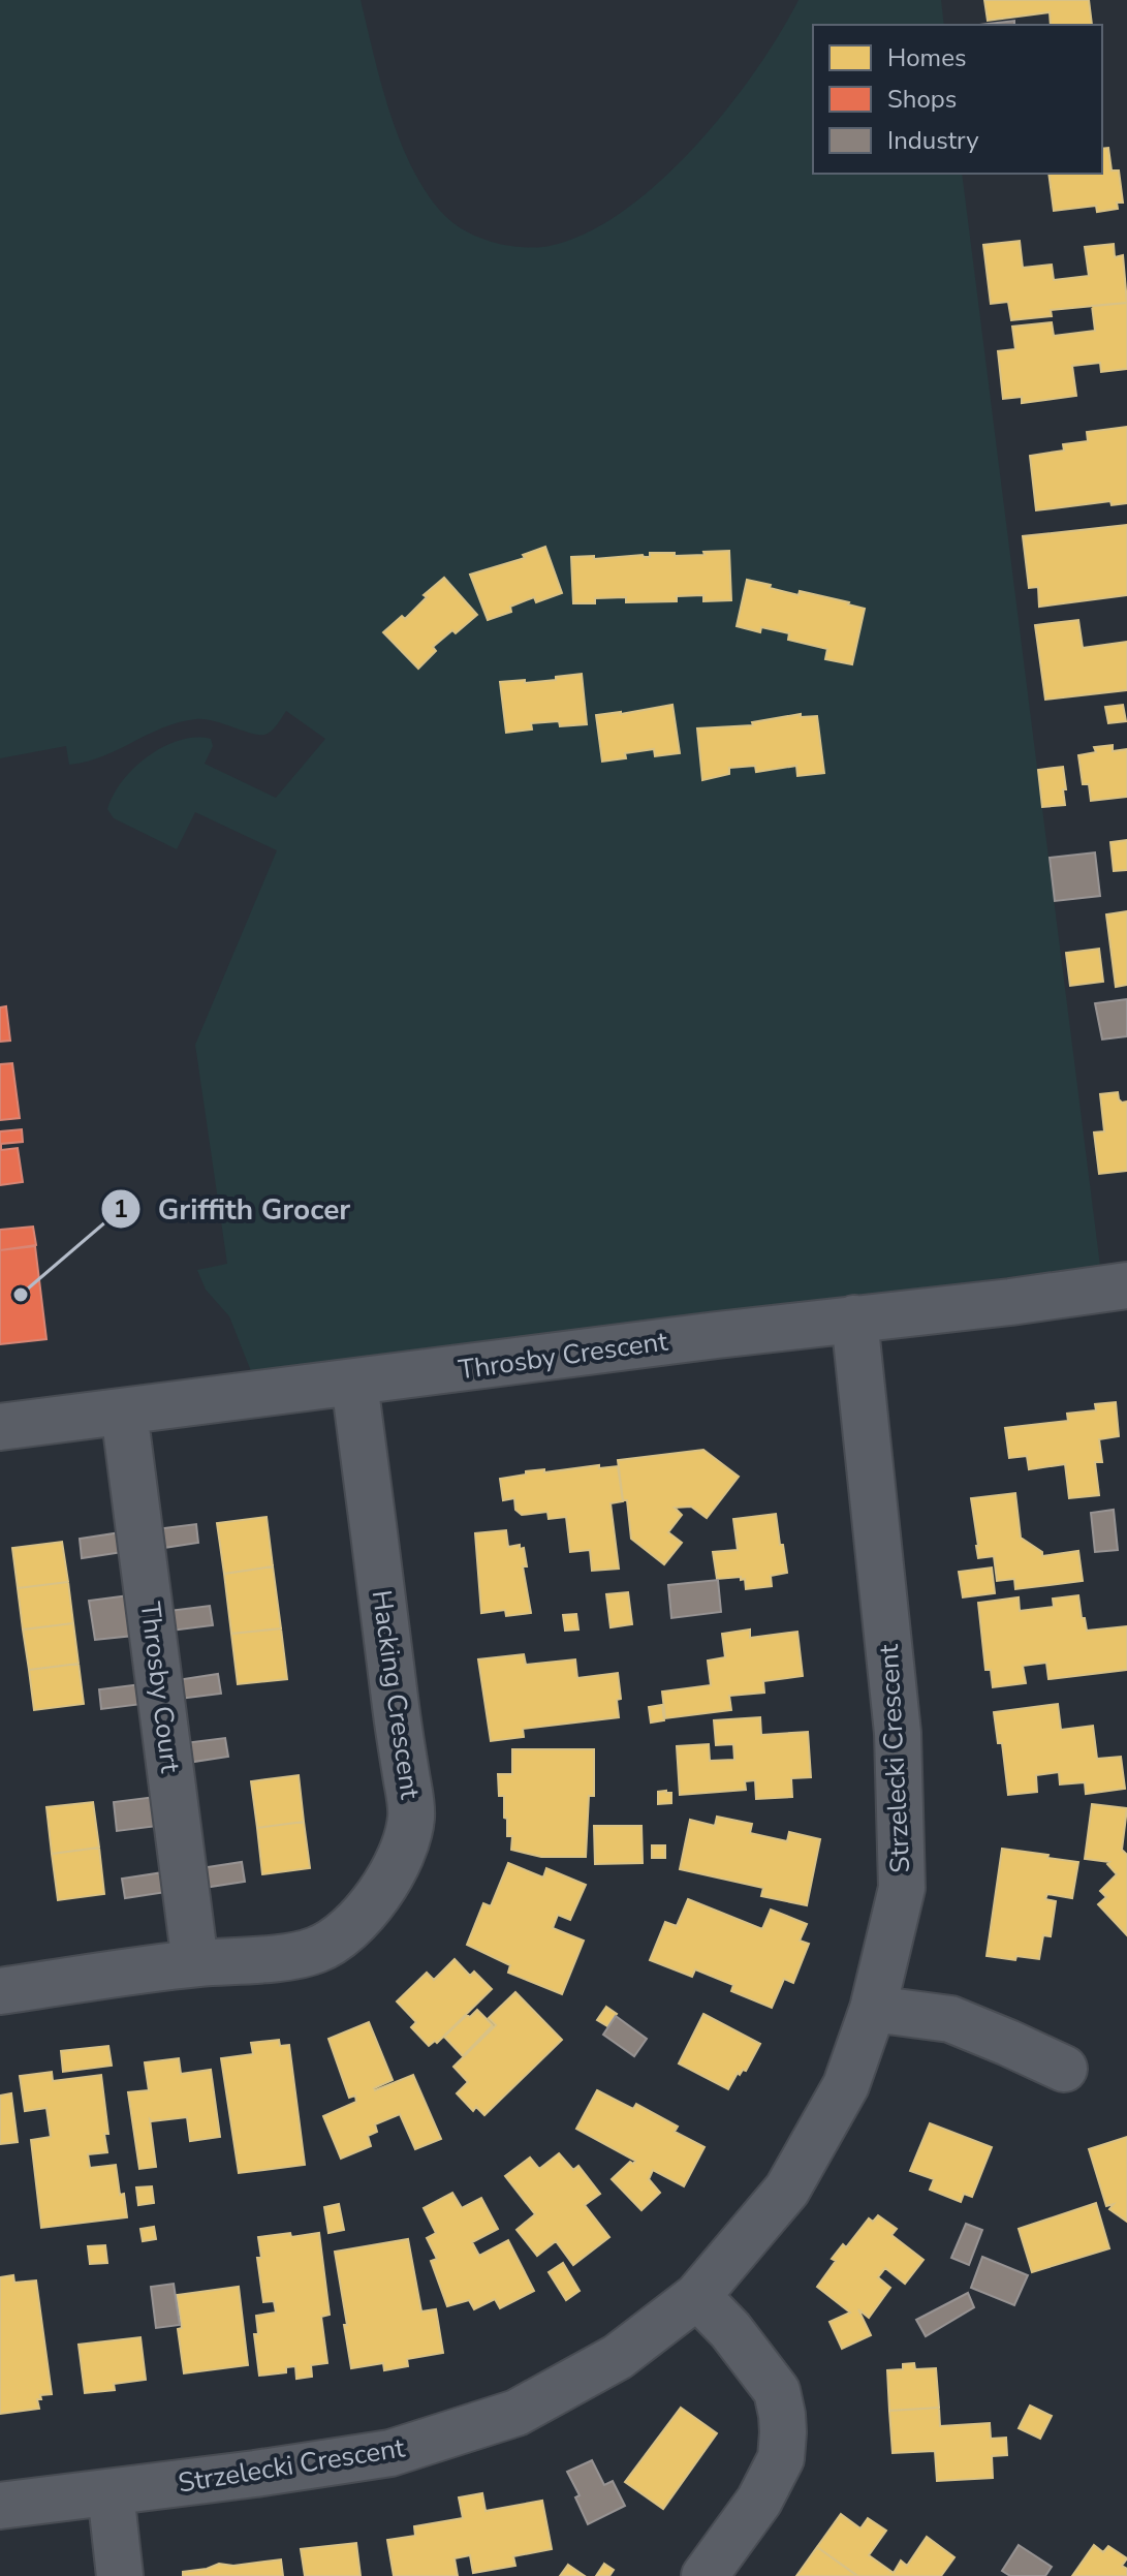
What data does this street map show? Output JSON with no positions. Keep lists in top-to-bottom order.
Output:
{
  "streets": {
    "street": [
      "Throsby Crescent",
      "Throsby Court",
      "Hacking Crescent",
      "Strzelecki Crescent"
    ]
  },
  "crossings": [
    ["Throsby Crescent", "Throsby Court"],
    ["Throsby Crescent", "Hacking Crescent"],
    ["Throsby Crescent", "Strzelecki Crescent"],
    ["Throsby Court", "Hacking Crescent"]
  ],
  "places": ["Griffith Grocer"],
  "legend": ["Homes", "Shops", "Industry"]
}
